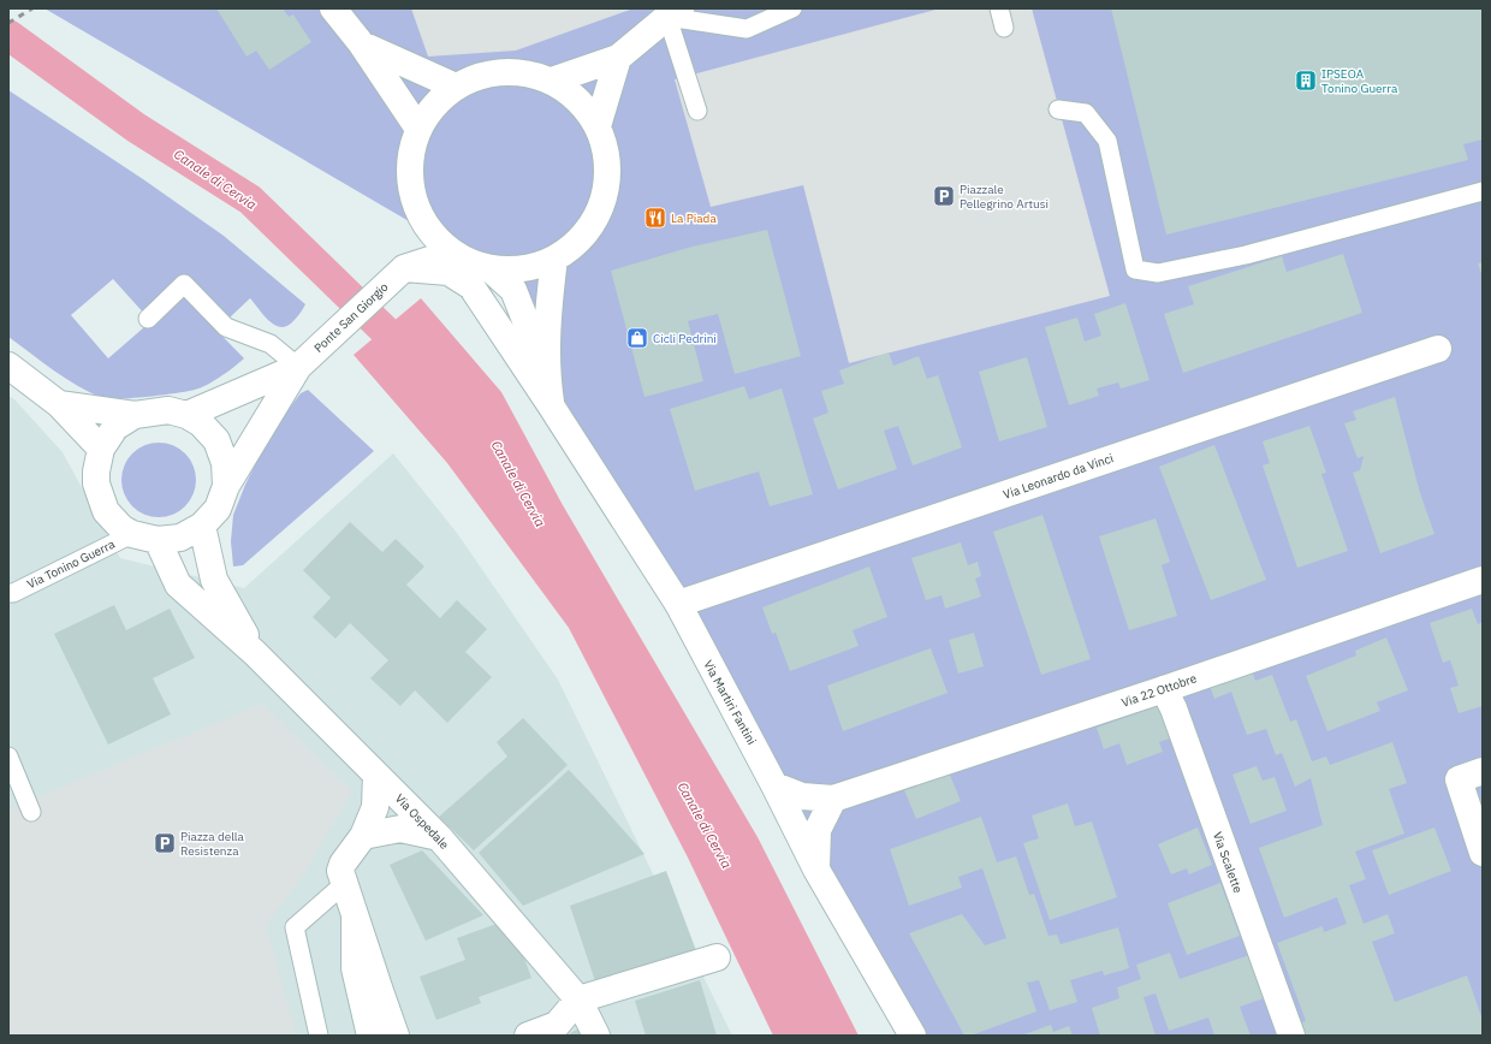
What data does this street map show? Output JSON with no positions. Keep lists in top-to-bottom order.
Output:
{
  "streets": {
    "street": [
      "Ponte San Giorgio",
      "Via Leonardo da Vinci",
      "Via 22 Ottobre",
      "Via Martiri Fantini",
      "Via Ospedale",
      "Via Scalette"
    ],
    "lane": ["Via Tonino Guerra"]
  },
  "crossings": [
    ["Via Leonardo da Vinci", "Via Martiri Fantini"],
    ["Via 22 Ottobre", "Via Martiri Fantini"],
    ["Via 22 Ottobre", "Via Scalette"]
  ],
  "water": ["Canale di Cervia"],
  "places": {
    "building": ["IPSEOA Tonino Guerra"],
    "parking": ["Piazzale Pellegrino Artusi", "Piazza della Resistenza"],
    "restaurant": ["La Piada"],
    "shop": ["Cicli Pedrini"]
  }
}
